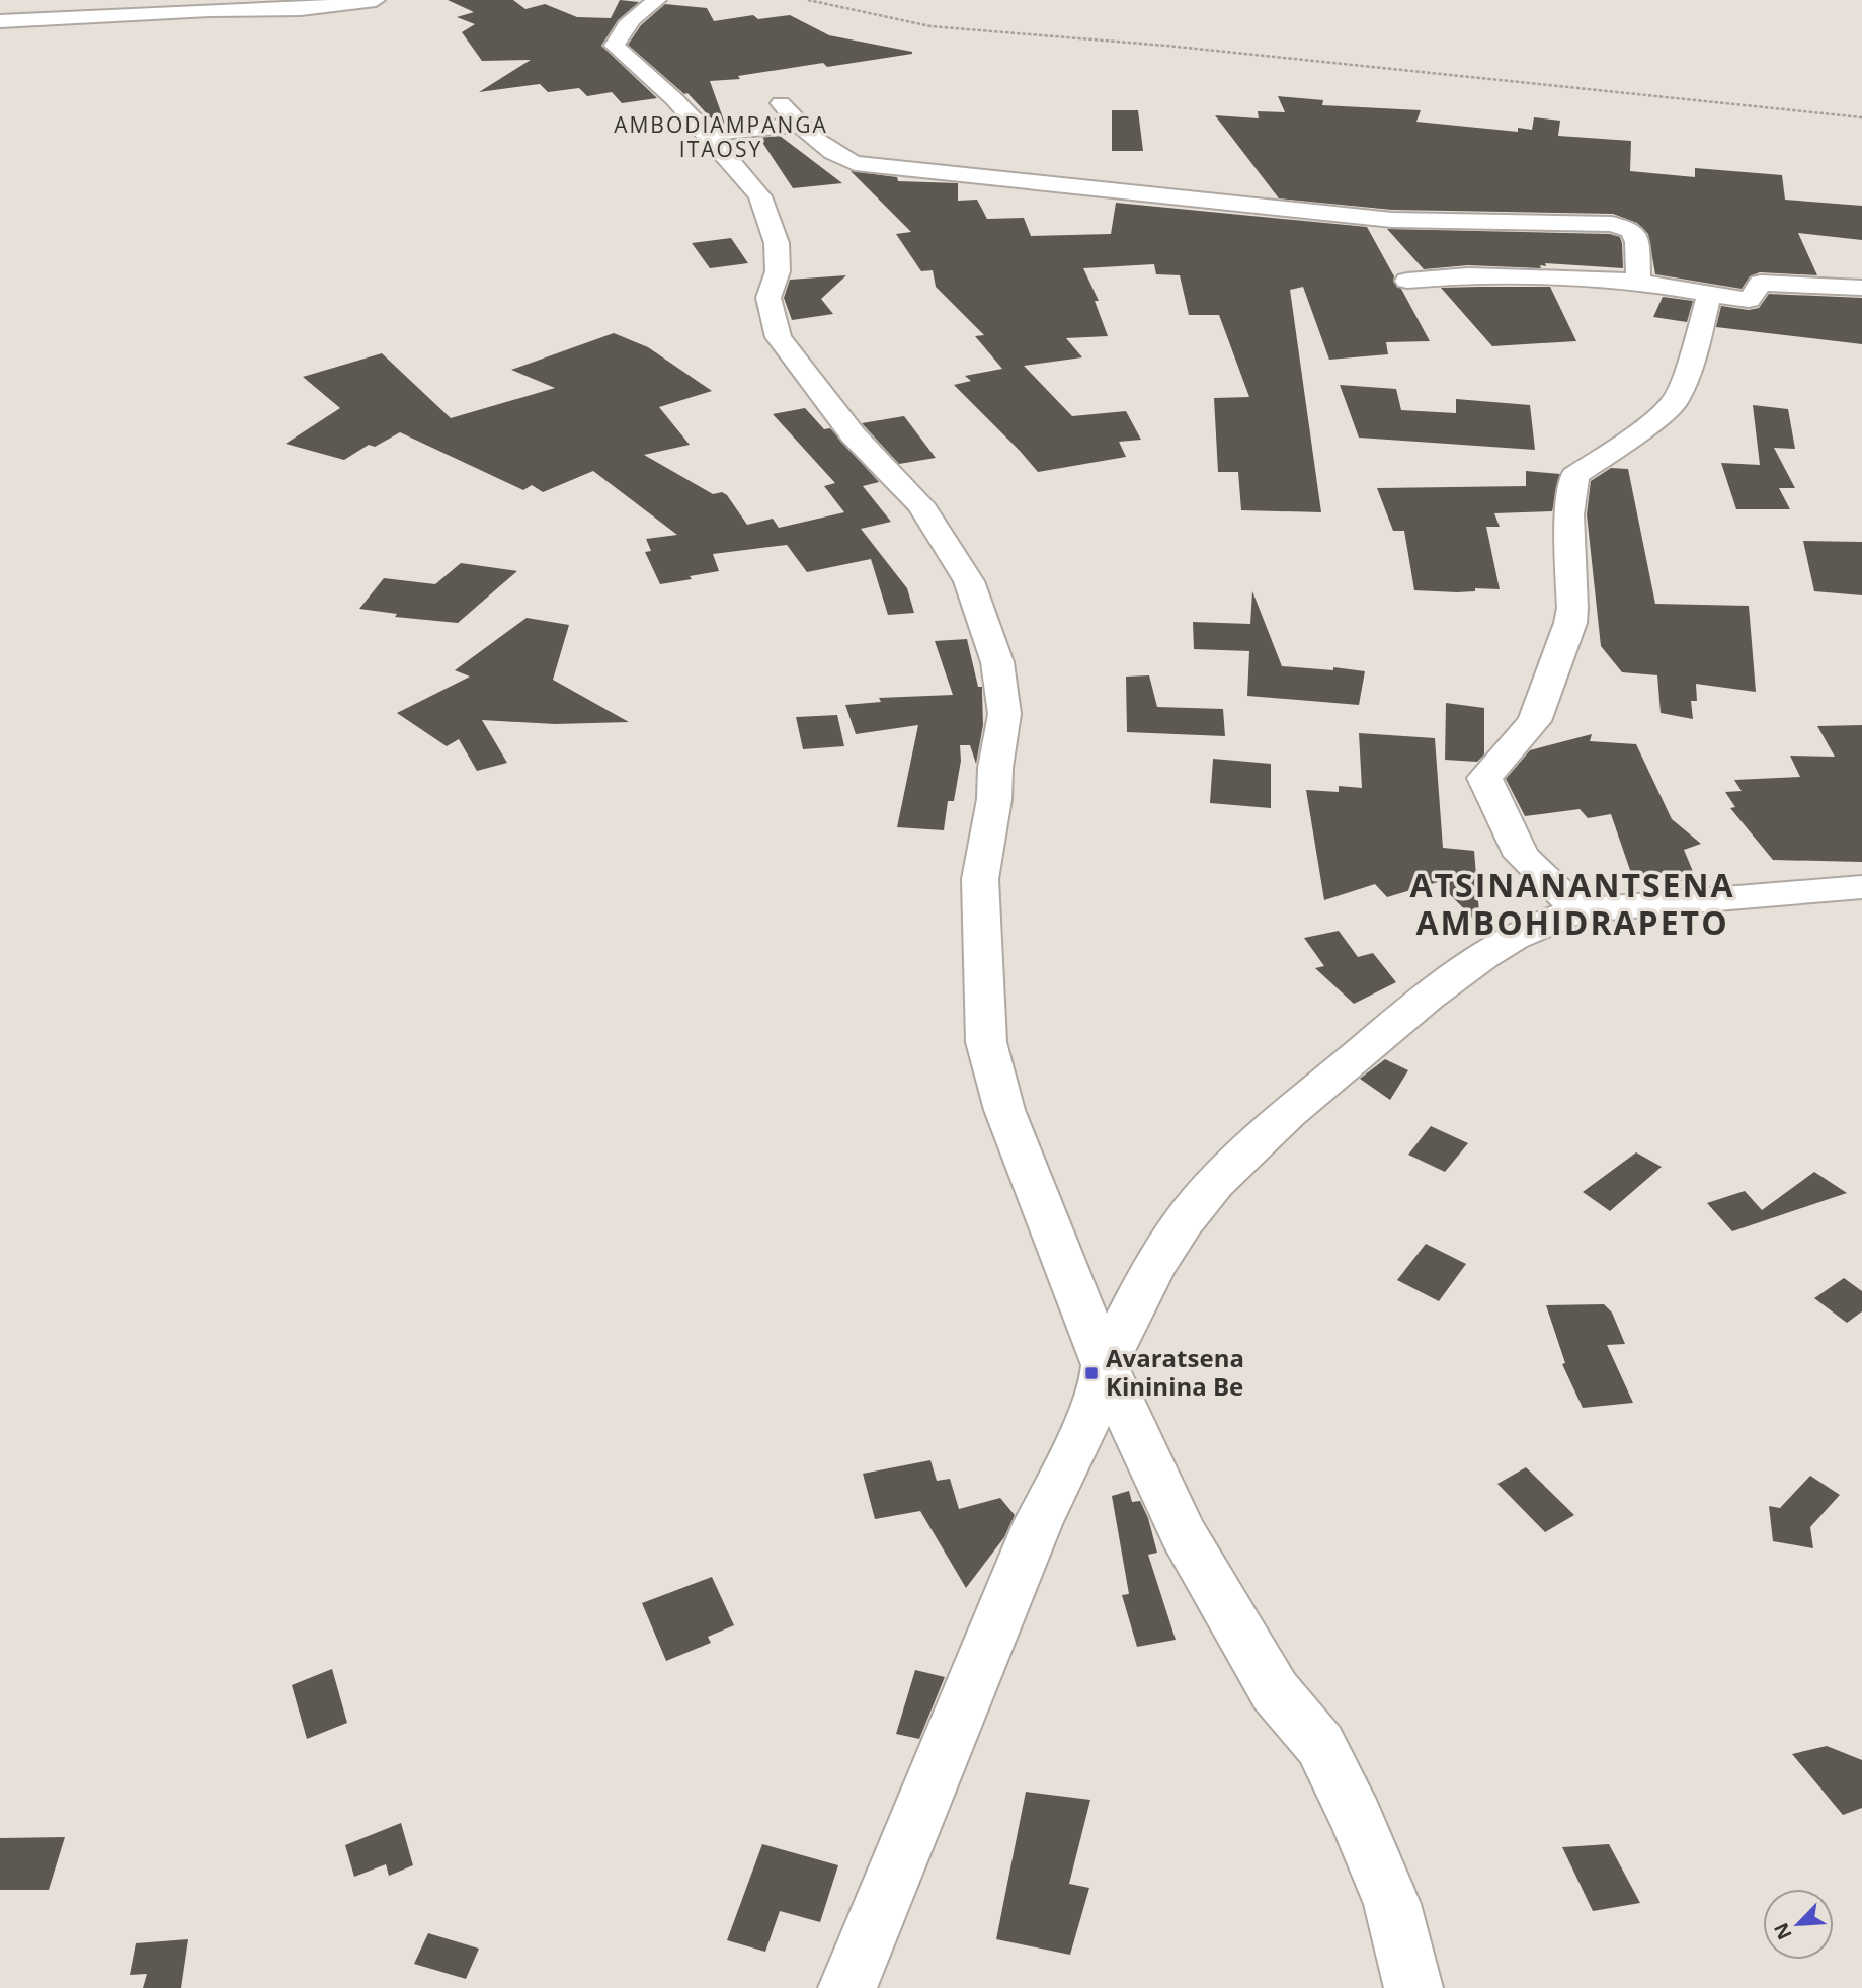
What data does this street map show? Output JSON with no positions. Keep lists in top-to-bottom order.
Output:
{
  "districts": ["AMBODIAMPANGA ITAOSY", "ATSINANANTSENA AMBOHIDRAPETO"],
  "places": {
    "transit": ["Avaratsena Kininina Be"]
  },
  "north": "bottom left"
}
